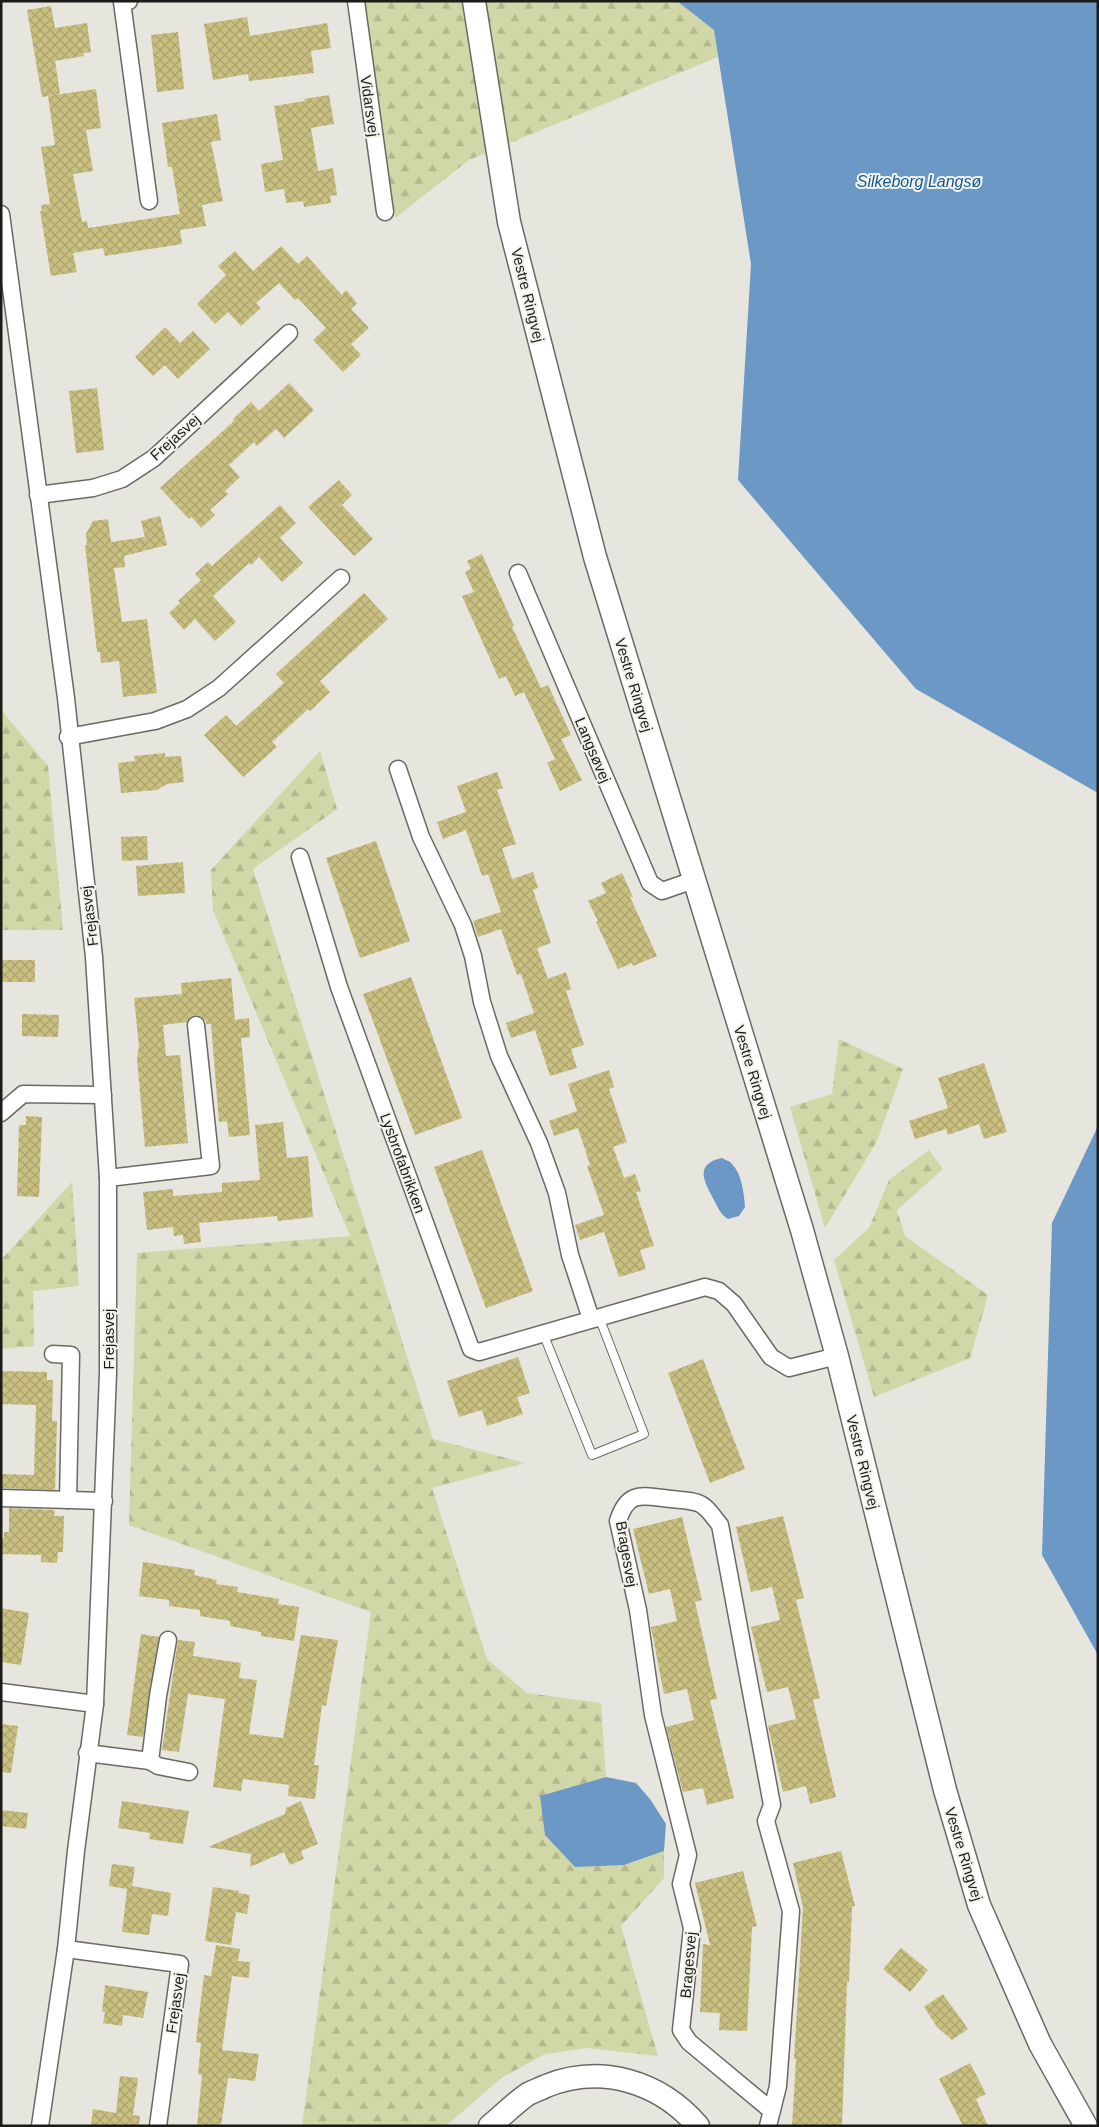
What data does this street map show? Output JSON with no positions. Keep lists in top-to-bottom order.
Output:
{
  "streets": {
    "main road": ["Vestre Ringvej"],
    "street": [
      "Vidarsvej",
      "Frejasvej",
      "Langsøvej",
      "Lysbrofabrikken",
      "Bragesvej"
    ]
  },
  "crossings": [
    ["Vestre Ringvej", "Langsøvej"],
    ["Vestre Ringvej", "Lysbrofabrikken"]
  ],
  "water": ["Silkeborg Langsø"]
}
